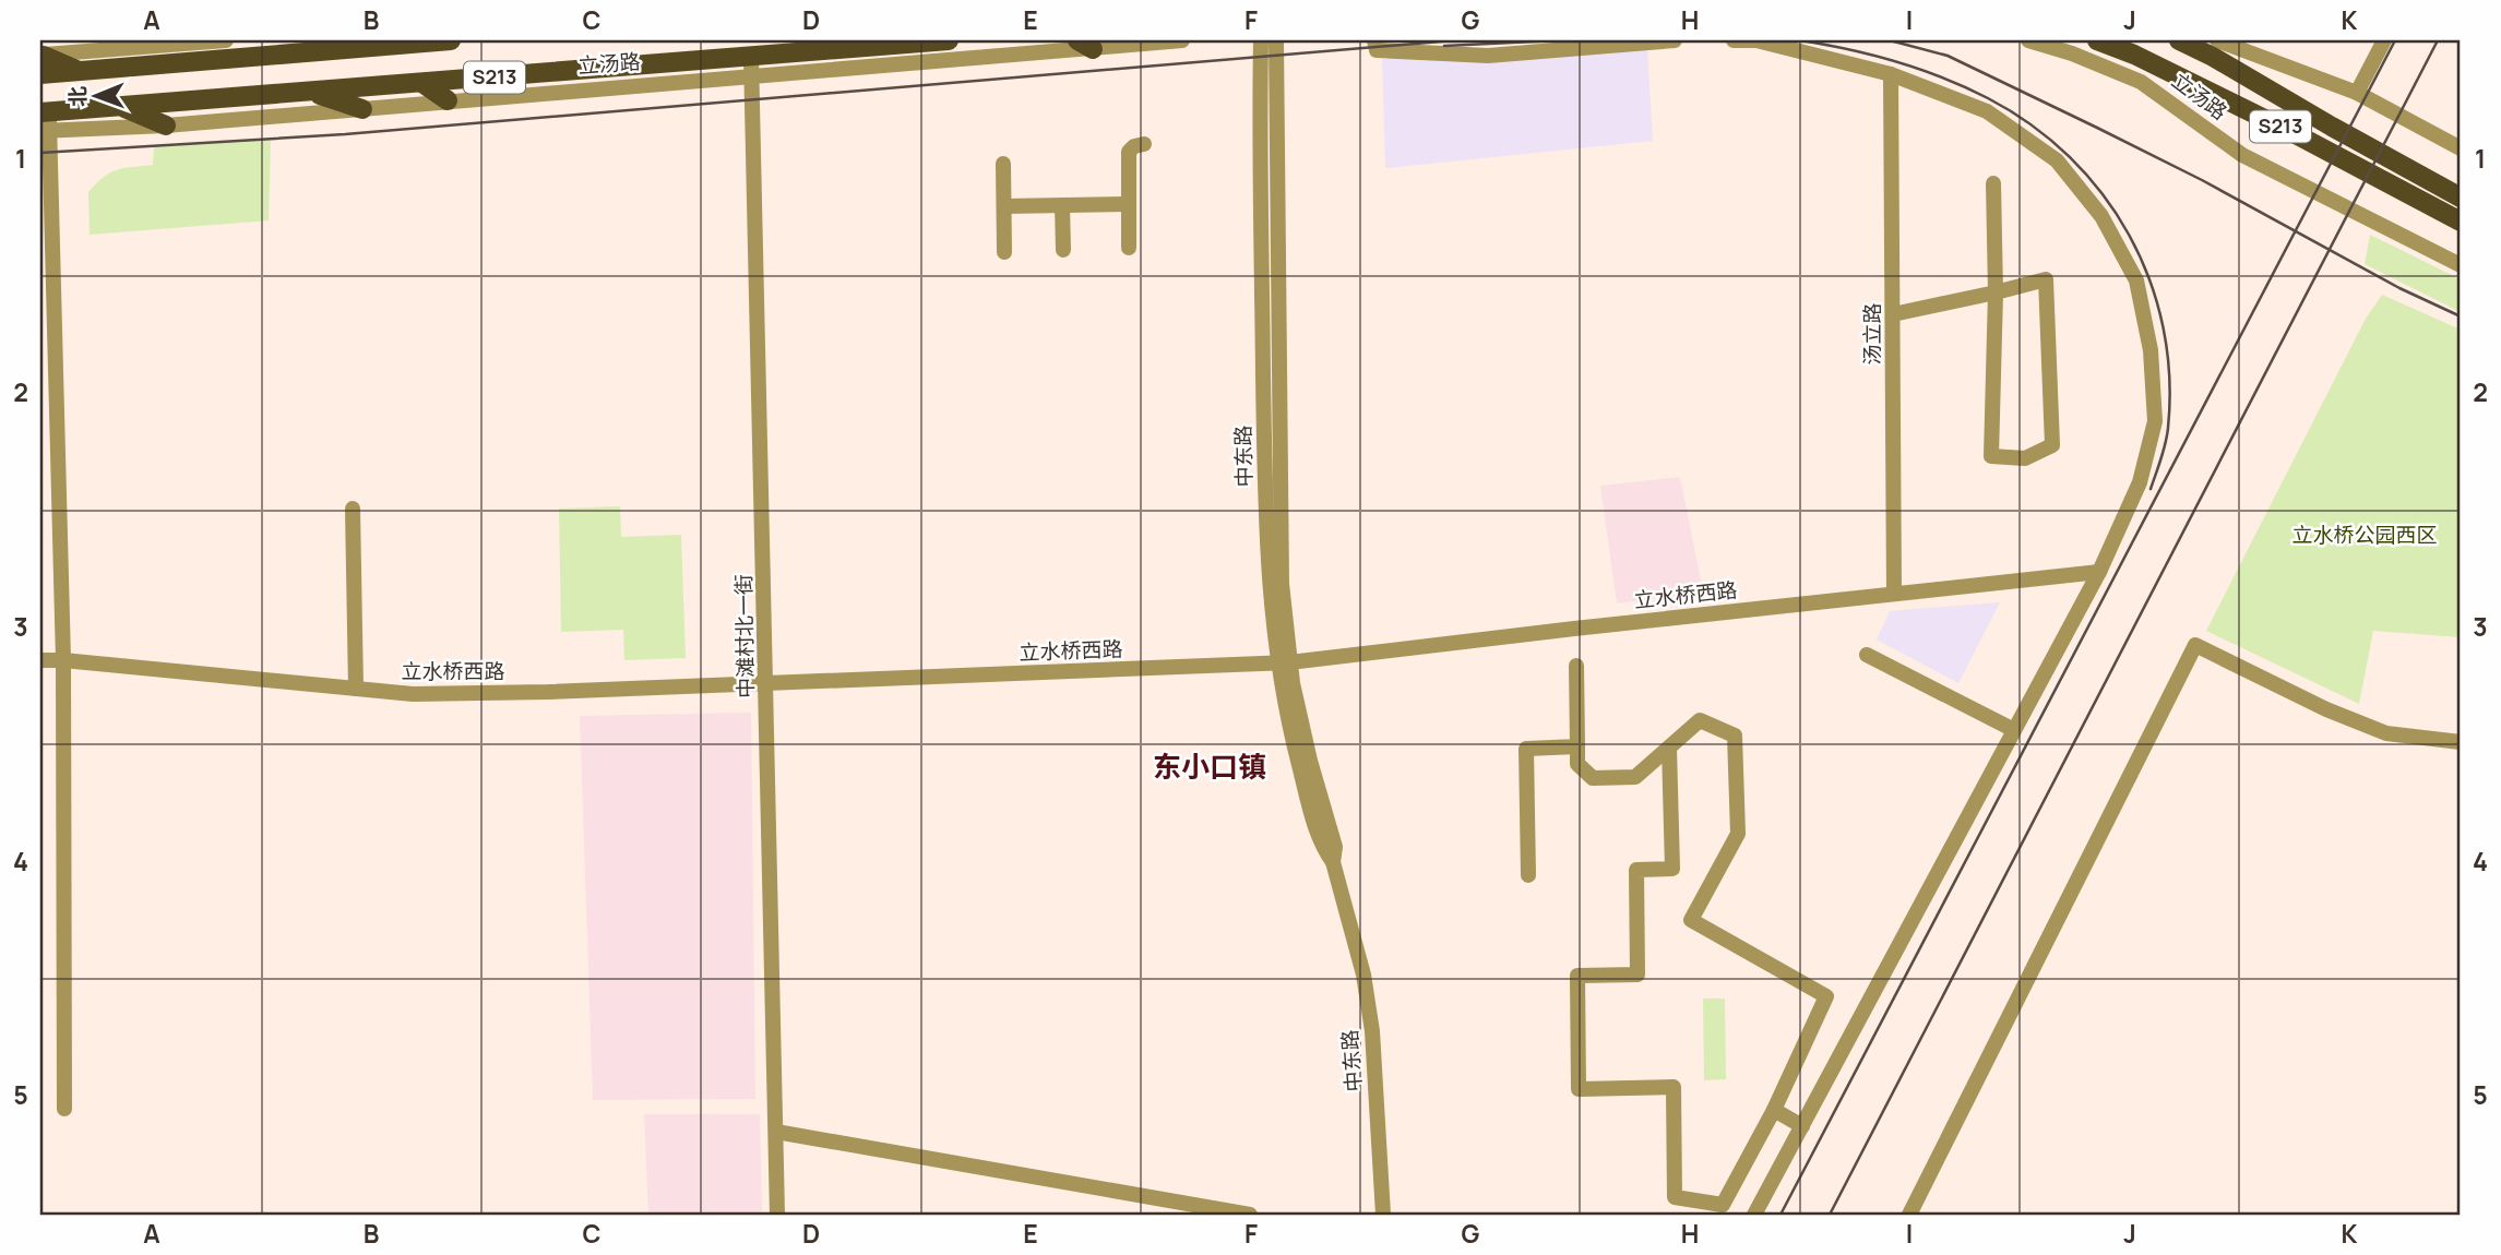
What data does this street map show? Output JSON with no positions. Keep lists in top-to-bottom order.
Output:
{
  "streets": {
    "main road": ["立汤路", "S213"],
    "street": [
      "汤立路",
      "中东路",
      "立水桥西路",
      "中滩村北一街"
    ]
  },
  "crossings": [
    ["立汤路", "中滩村北一街"],
    ["汤立路", "立水桥西路"],
    ["中东路", "立水桥西路"],
    ["立水桥西路", "中滩村北一街"]
  ],
  "districts": ["东小口镇"],
  "parks": ["立水桥公园西区"],
  "north": "left",
  "grid": {
    "columns": [
      "A",
      "B",
      "C",
      "D",
      "E",
      "F",
      "G",
      "H",
      "I",
      "J",
      "K"
    ],
    "rows": [
      "1",
      "2",
      "3",
      "4",
      "5"
    ]
  }
}
